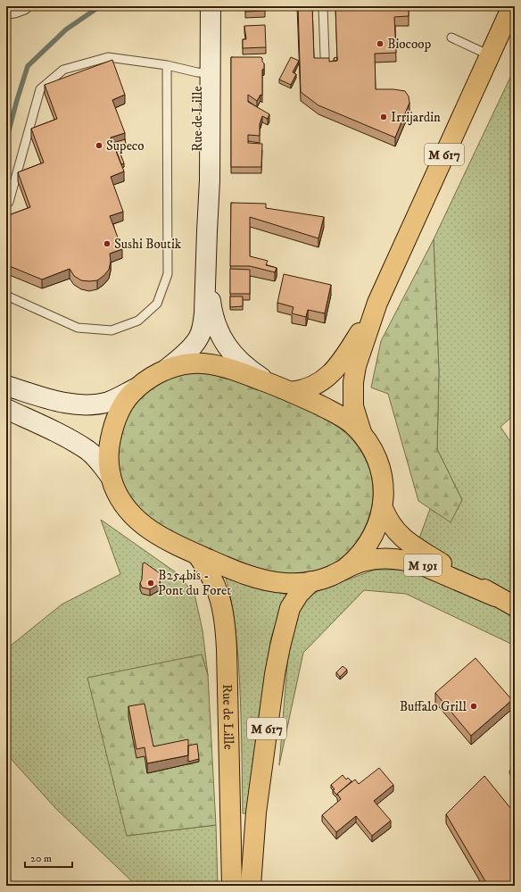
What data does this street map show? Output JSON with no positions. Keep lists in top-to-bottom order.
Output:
{
  "streets": {
    "main road": ["Rue de Lille", "M 617", "M 191"]
  },
  "places": [
    "Biocoop",
    "Irrijardin",
    "Supeco",
    "Sushi Boutik",
    "B254bis - Pont du Foret",
    "Buffalo Grill"
  ],
  "scale_bar": "20 m"
}
